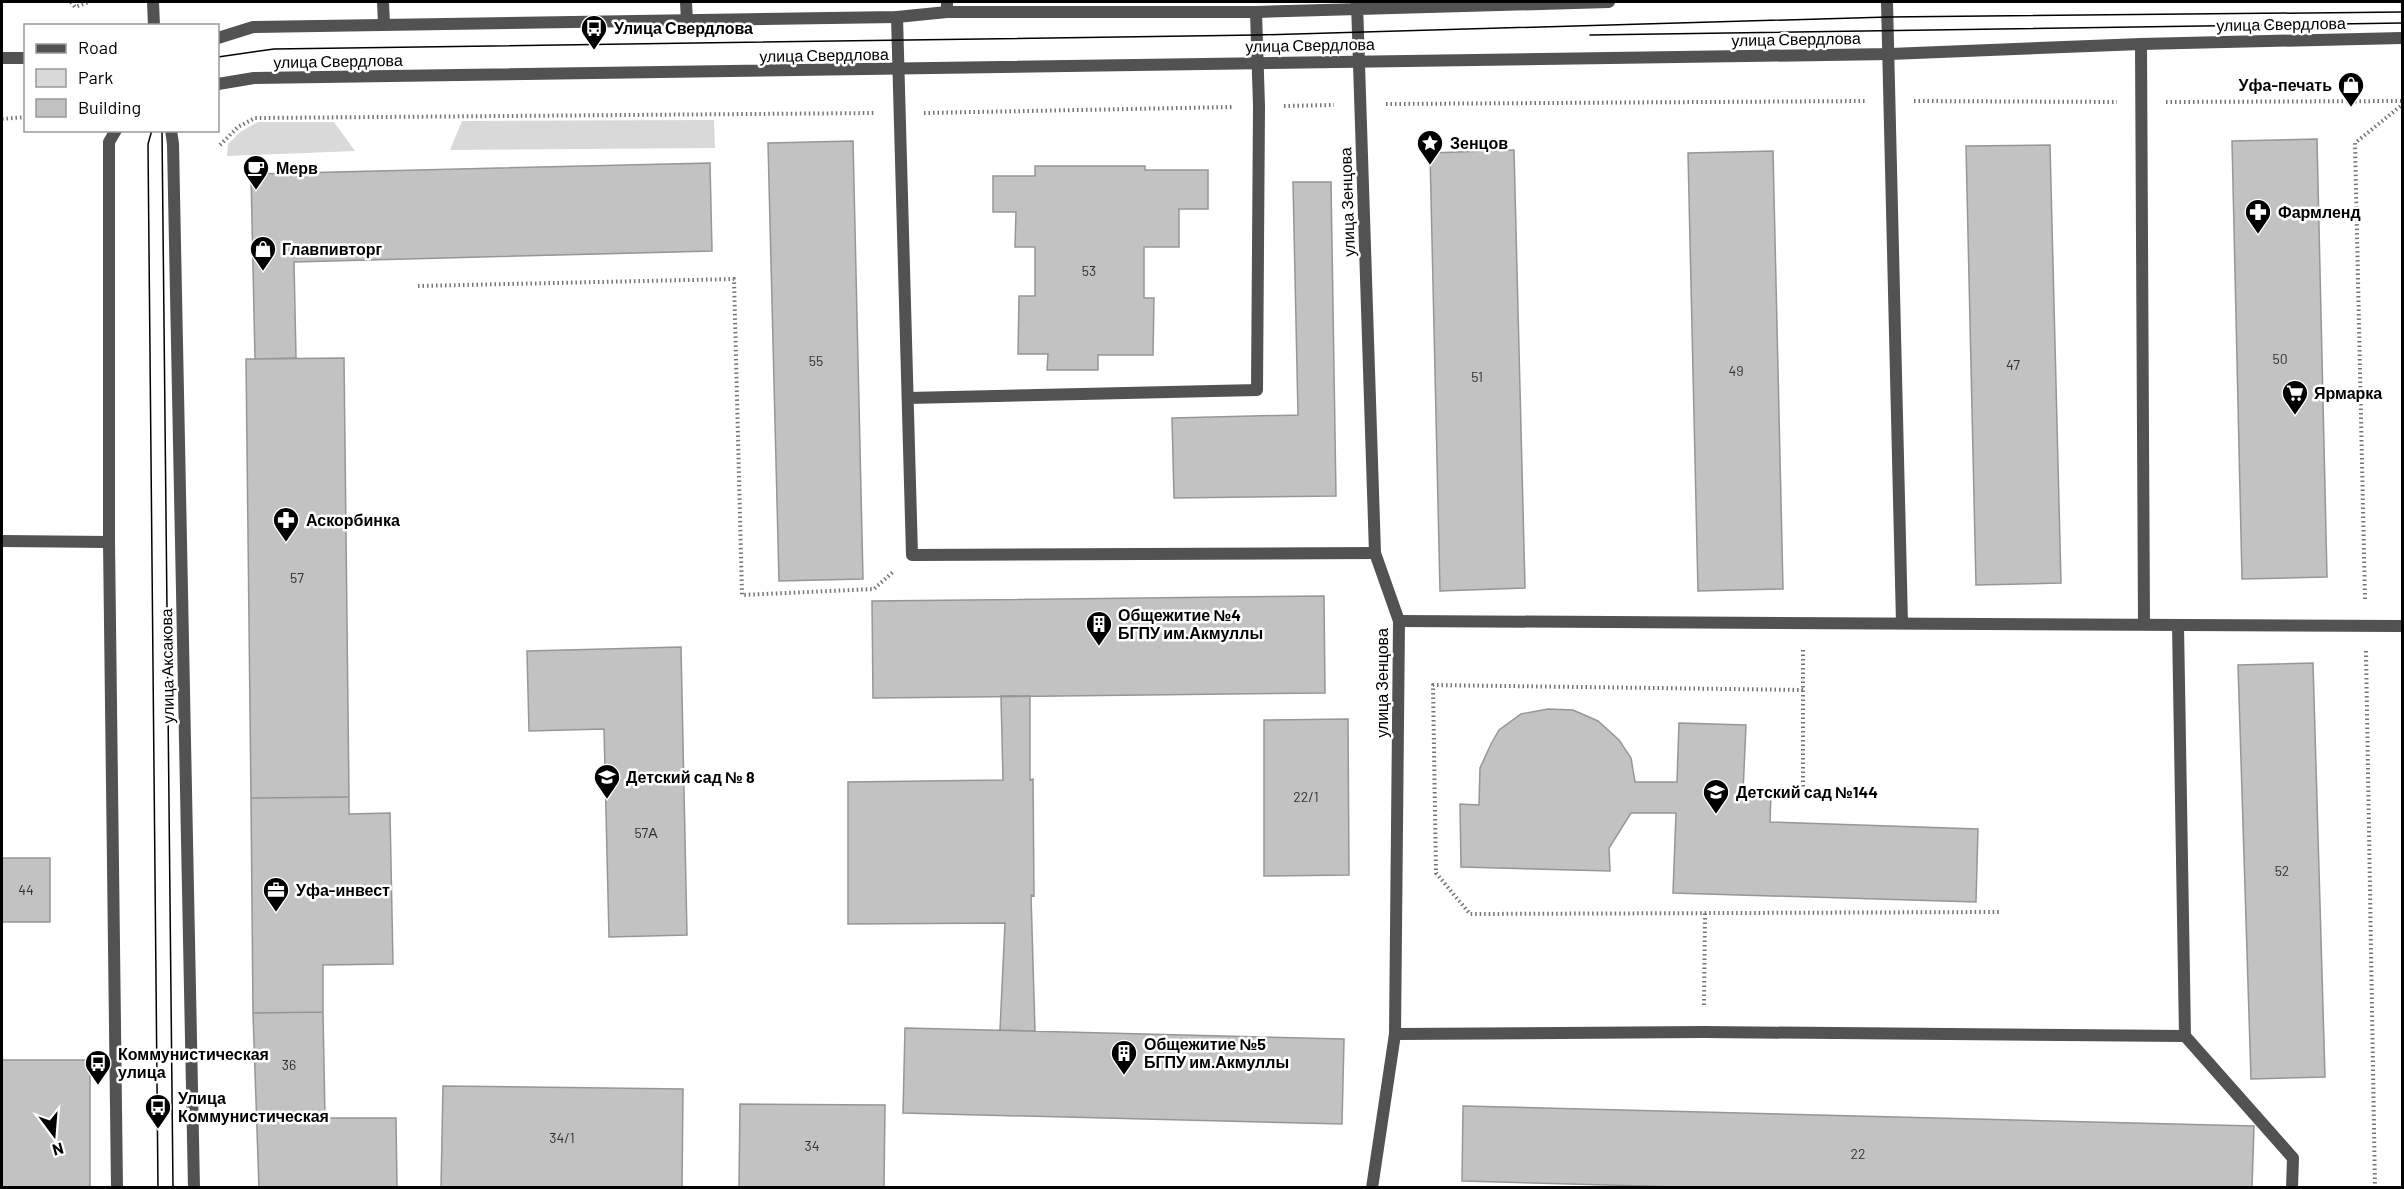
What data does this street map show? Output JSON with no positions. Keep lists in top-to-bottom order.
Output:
{
  "streets": {
    "street": ["улица Свердлова", "улица Зенцова", "улица Аксакова"]
  },
  "crossings": [
    ["улица Свердлова", "улица Зенцова"]
  ],
  "places": {
    "bus stop": ["Улица Свердлова", "Коммунистическая улица", "Улица Коммунистическая"],
    "shop": ["Уфа-печать", "Главпивторг"],
    "place": ["Зенцов"],
    "cafe": ["Мерв"],
    "pharmacy": ["Фармленд", "Аскорбинка"],
    "supermarket": ["Ярмарка"],
    "building": ["Общежитие №4 БГПУ им.Акмуллы", "Общежитие №5 БГПУ им.Акмуллы"],
    "school or university": ["Детский сад № 8", "Детский сад №144"],
    "office": ["Уфа-инвест"]
  },
  "house_numbers": [
    "53",
    "50",
    "55",
    "47",
    "49",
    "51",
    "57",
    "22/1",
    "57А",
    "52",
    "44",
    "36",
    "34/1",
    "34",
    "22"
  ],
  "legend": ["Road", "Park", "Building"],
  "north": "bottom"
}
